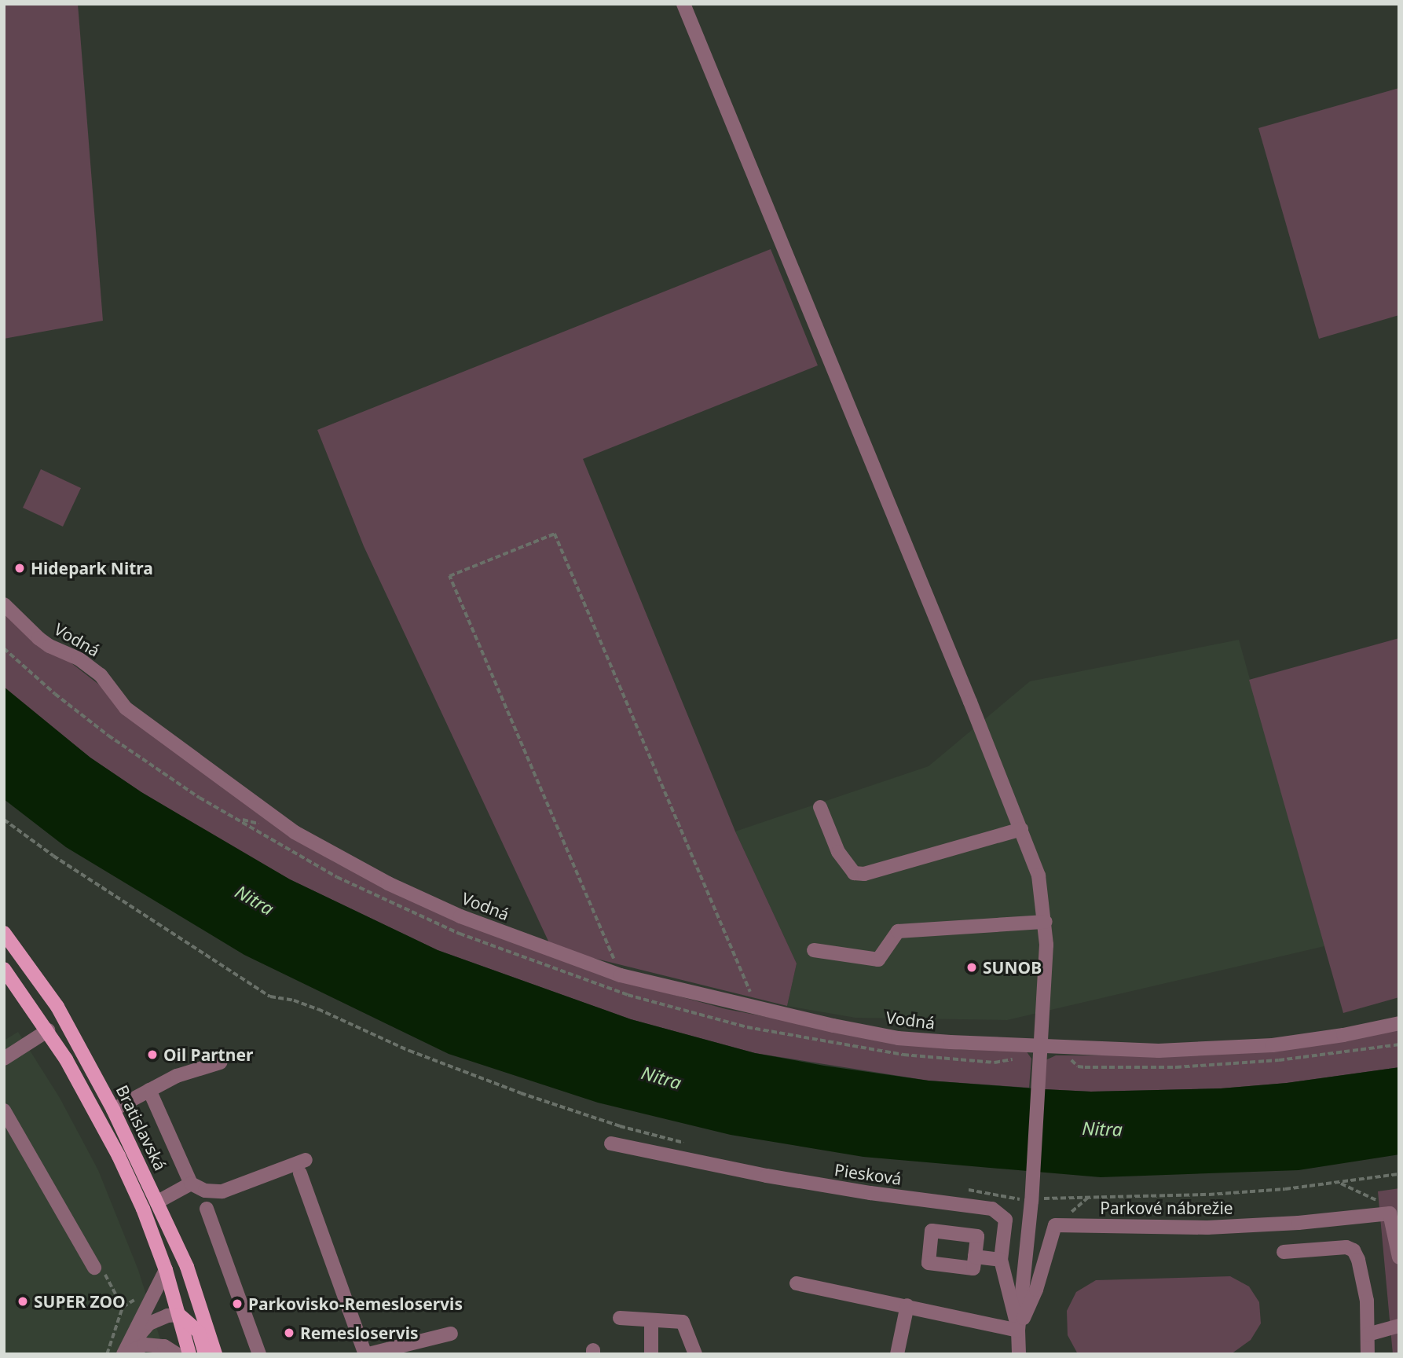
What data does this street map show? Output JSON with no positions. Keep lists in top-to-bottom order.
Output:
{
  "streets": {
    "main road": ["Bratislavská"],
    "street": ["Vodná", "Piesková", "Parkové nábrežie"]
  },
  "crossings": [
    ["Piesková", "Parkové nábrežie"]
  ],
  "water": ["Nitra"],
  "places": [
    "Hidepark Nitra",
    "SUNOB",
    "Oil Partner",
    "SUPER ZOO",
    "Parkovisko-Remesloservis",
    "Remesloservis"
  ]
}
